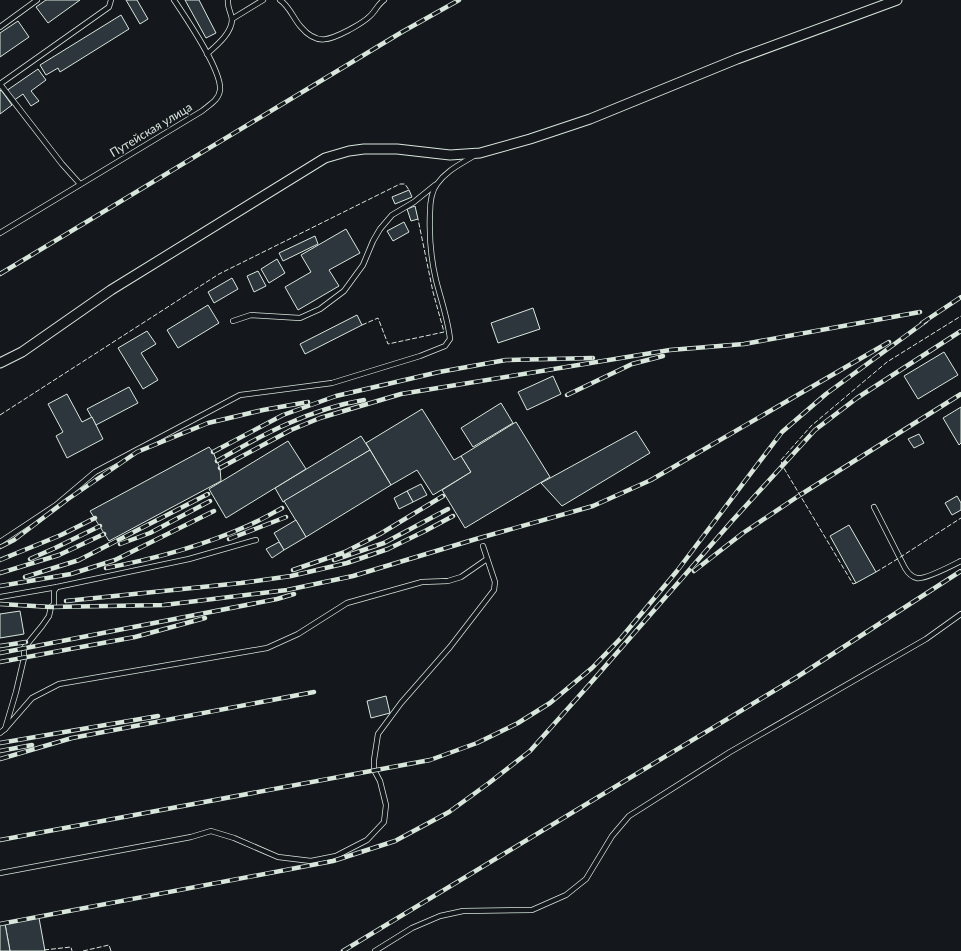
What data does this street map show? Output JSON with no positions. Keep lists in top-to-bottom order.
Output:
{
  "streets": {
    "lane": ["Путейская улица"]
  }
}
